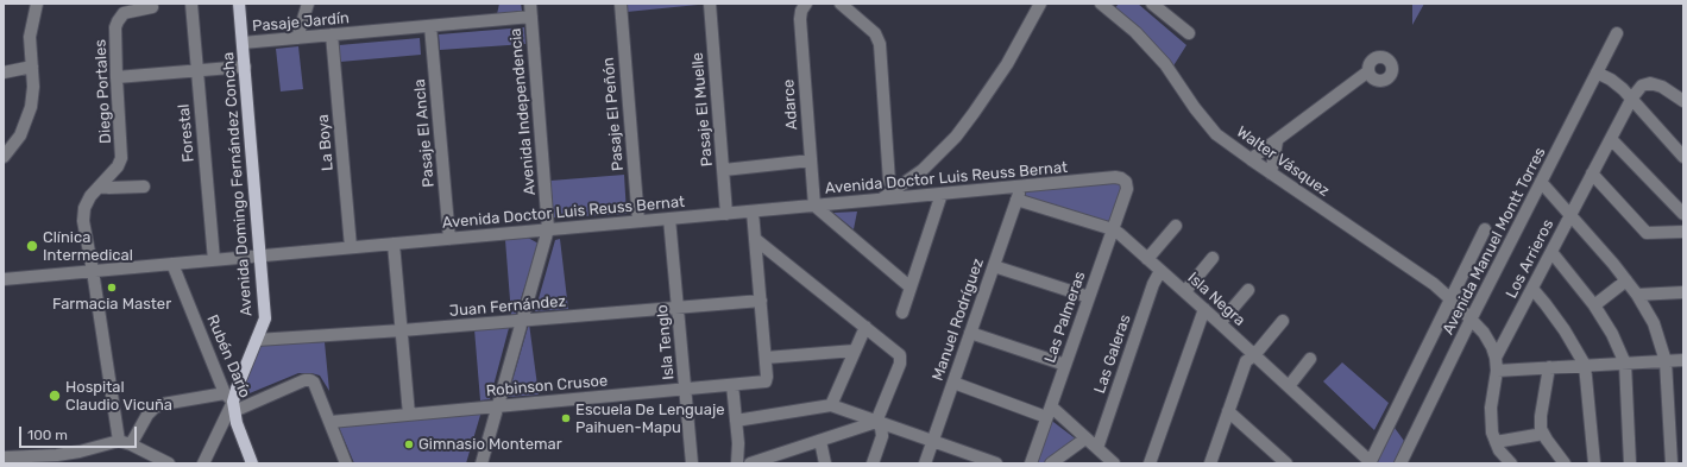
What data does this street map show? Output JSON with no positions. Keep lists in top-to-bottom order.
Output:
{
  "streets": {
    "main road": ["Avenida Domingo Fernández Concha", "Rubén Darío"],
    "street": [
      "Pasaje Jardín",
      "Diego Portales",
      "Adarce",
      "Pasaje El Muelle",
      "Avenida Independencia",
      "Pasaje El Peñón",
      "Forestal",
      "Pasaje El Ancla",
      "La Boya",
      "Walter Vásquez",
      "Avenida Doctor Luis Reuss Bernat",
      "Avenida Manuel Montt Torres",
      "Los Arrieros",
      "Isla Negra",
      "Juan Fernández",
      "Las Palmeras",
      "Manuel Rodríguez",
      "Isla Tenglo",
      "Las Galeras",
      "Robinson Crusoe"
    ]
  },
  "crossings": [
    ["Pasaje Jardín", "Avenida Independencia"],
    ["Pasaje Jardín", "Pasaje El Ancla"],
    ["Pasaje Jardín", "La Boya"],
    ["Pasaje Jardín", "Avenida Domingo Fernández Concha"],
    ["Diego Portales", "Avenida Doctor Luis Reuss Bernat"],
    ["Adarce", "Avenida Doctor Luis Reuss Bernat"],
    ["Pasaje El Muelle", "Avenida Doctor Luis Reuss Bernat"],
    ["Avenida Independencia", "Avenida Doctor Luis Reuss Bernat"],
    ["Avenida Independencia", "Juan Fernández"],
    ["Avenida Independencia", "Robinson Crusoe"],
    ["Pasaje El Peñón", "Avenida Doctor Luis Reuss Bernat"],
    ["Forestal", "Avenida Doctor Luis Reuss Bernat"],
    ["Pasaje El Ancla", "Avenida Doctor Luis Reuss Bernat"],
    ["La Boya", "Avenida Doctor Luis Reuss Bernat"],
    ["Walter Vásquez", "Avenida Manuel Montt Torres"],
    ["Walter Vásquez", "Los Arrieros"],
    ["Avenida Doctor Luis Reuss Bernat", "Avenida Domingo Fernández Concha"],
    ["Avenida Doctor Luis Reuss Bernat", "Las Palmeras"],
    ["Avenida Doctor Luis Reuss Bernat", "Manuel Rodríguez"],
    ["Avenida Doctor Luis Reuss Bernat", "Isla Tenglo"],
    ["Avenida Doctor Luis Reuss Bernat", "Rubén Darío"],
    ["Avenida Domingo Fernández Concha", "Juan Fernández"],
    ["Avenida Domingo Fernández Concha", "Rubén Darío"],
    ["Avenida Manuel Montt Torres", "Isla Negra"],
    ["Isla Negra", "Las Palmeras"],
    ["Isla Negra", "Manuel Rodríguez"],
    ["Isla Negra", "Las Galeras"],
    ["Juan Fernández", "Isla Tenglo"],
    ["Isla Tenglo", "Robinson Crusoe"]
  ],
  "places": [
    "Clínica Intermedical",
    "Farmacia Master",
    "Hospital Claudio Vicuña",
    "Escuela De Lenguaje Paihuen-Mapu",
    "Gimnasio Montemar"
  ],
  "scale_bar": "100 m"
}
